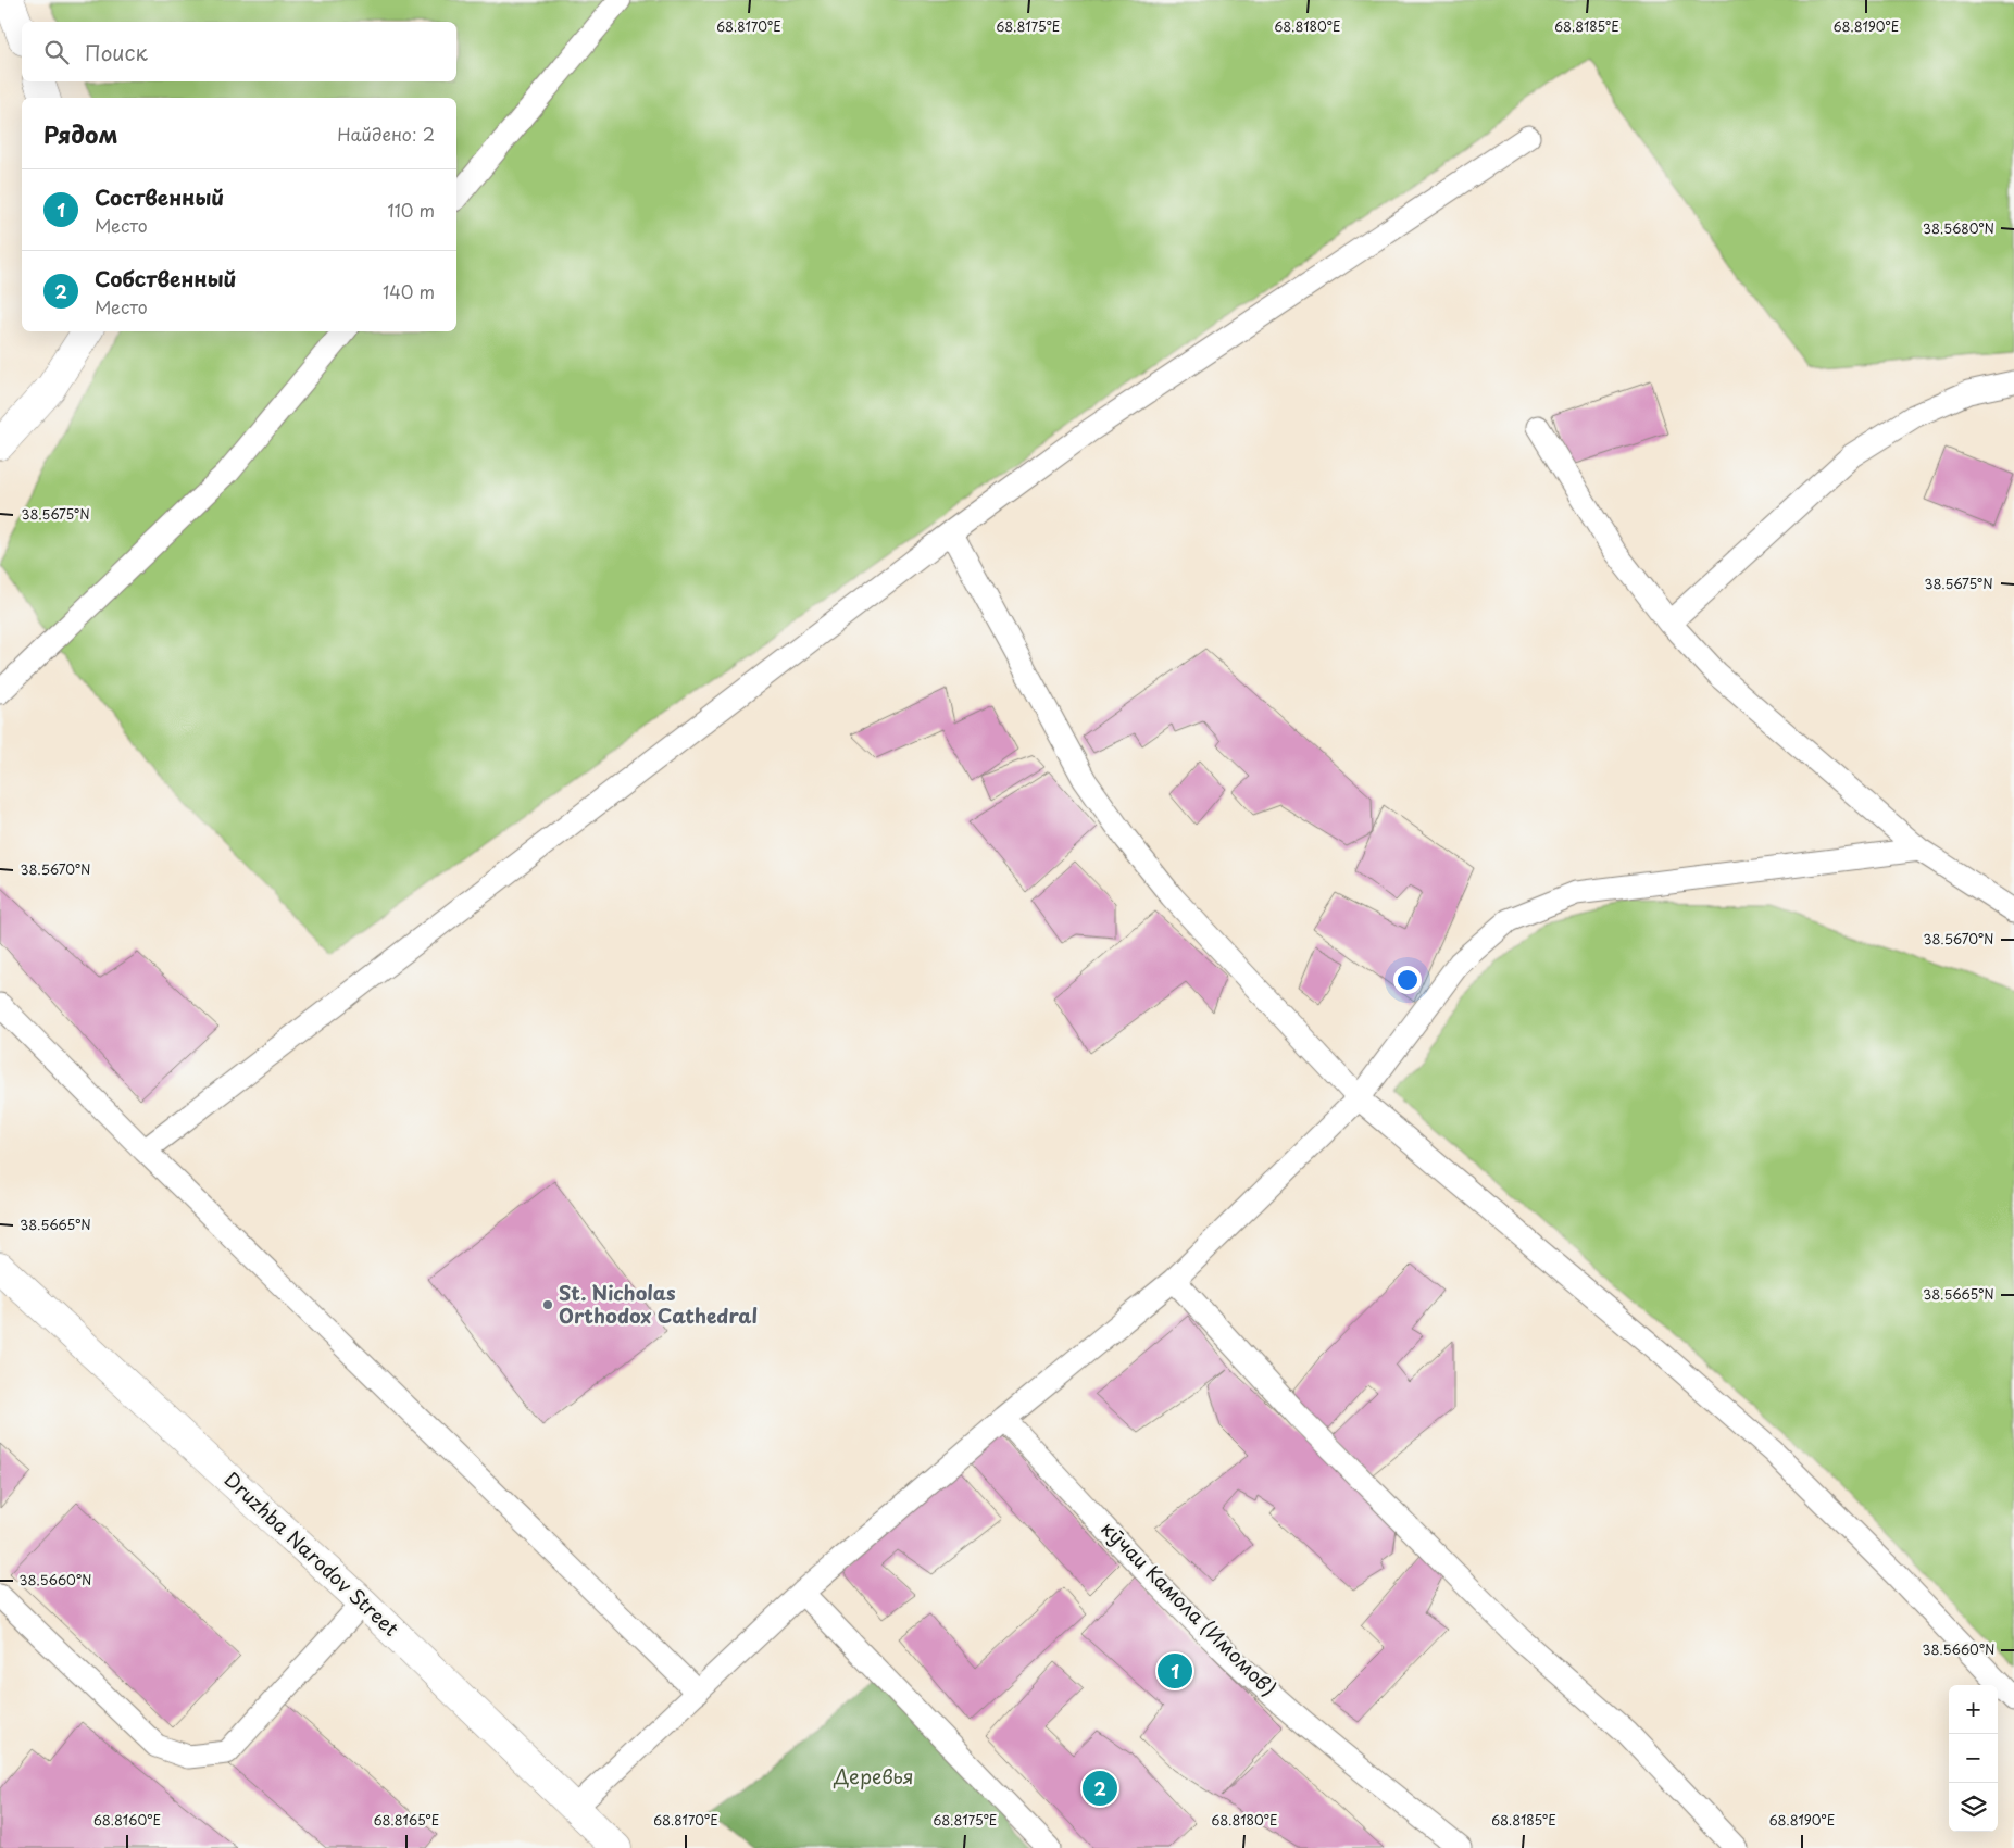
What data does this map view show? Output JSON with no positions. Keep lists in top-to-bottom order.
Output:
{
  "streets": {
    "main road": ["Druzhba Narodov Street"],
    "lane": ["кӯчаи Камола (Имомов)"]
  },
  "parks": ["Деревья"],
  "places": ["St. Nicholas Orthodox Cathedral"],
  "page": {
    "search": "Поиск",
    "heading": ["Рядом", "Найдено: 2"],
    "list": [
      {
        "mark": "1",
        "name": "Соственный",
        "note": "Место",
        "value": "110 m"
      },
      {
        "mark": "2",
        "name": "Собственный",
        "note": "Место",
        "value": "140 m"
      }
    ],
    "pins": ["1", "2"],
    "map_buttons": ["+", "−"]
  },
  "coordinates": [
    "68.8170°E",
    "68.8175°E",
    "68.8180°E",
    "68.8185°E",
    "68.8190°E",
    "38.5680°N",
    "38.5675°N",
    "38.5670°N",
    "38.5665°N",
    "38.5660°N",
    "68.8160°E",
    "68.8165°E"
  ]
}
